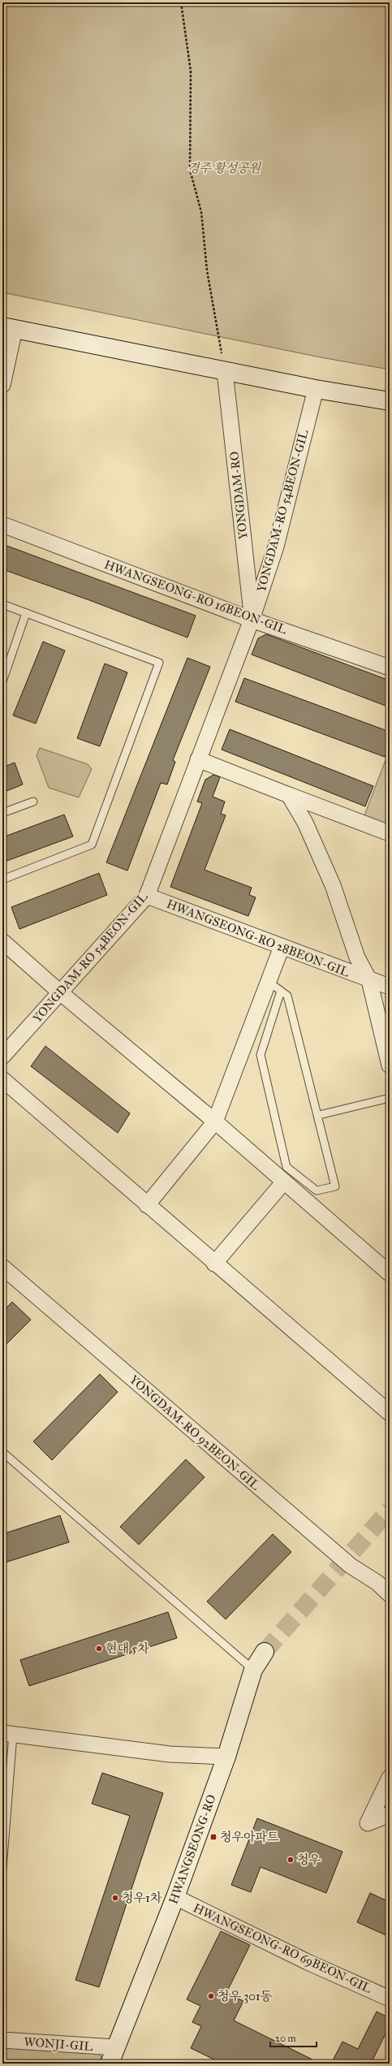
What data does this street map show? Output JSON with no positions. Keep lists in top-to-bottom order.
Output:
{
  "streets": {
    "street": [
      "YONGDAM-RO",
      "YONGDAM-RO 54BEON-GIL",
      "HWANGSEONG-RO 16BEON-GIL",
      "HWANGSEONG-RO 28BEON-GIL",
      "YONGDAM-RO 92BEON-GIL",
      "HWANGSEONG-RO",
      "HWANGSEONG-RO 69BEON-GIL",
      "WONJI-GIL"
    ]
  },
  "crossings": [
    ["YONGDAM-RO", "YONGDAM-RO 54BEON-GIL"],
    ["YONGDAM-RO", "HWANGSEONG-RO 16BEON-GIL"],
    ["YONGDAM-RO 54BEON-GIL", "HWANGSEONG-RO 16BEON-GIL"],
    ["YONGDAM-RO 54BEON-GIL", "HWANGSEONG-RO 28BEON-GIL"],
    ["HWANGSEONG-RO", "HWANGSEONG-RO 69BEON-GIL"],
    ["HWANGSEONG-RO", "WONJI-GIL"]
  ],
  "parks": ["경주 황성공원"],
  "places": {
    "other": [
      "현대 5차",
      "청우",
      "청우1차",
      "청우 301동"
    ],
    "transit": ["청우아파트"]
  },
  "scale_bar": "20 m"
}
